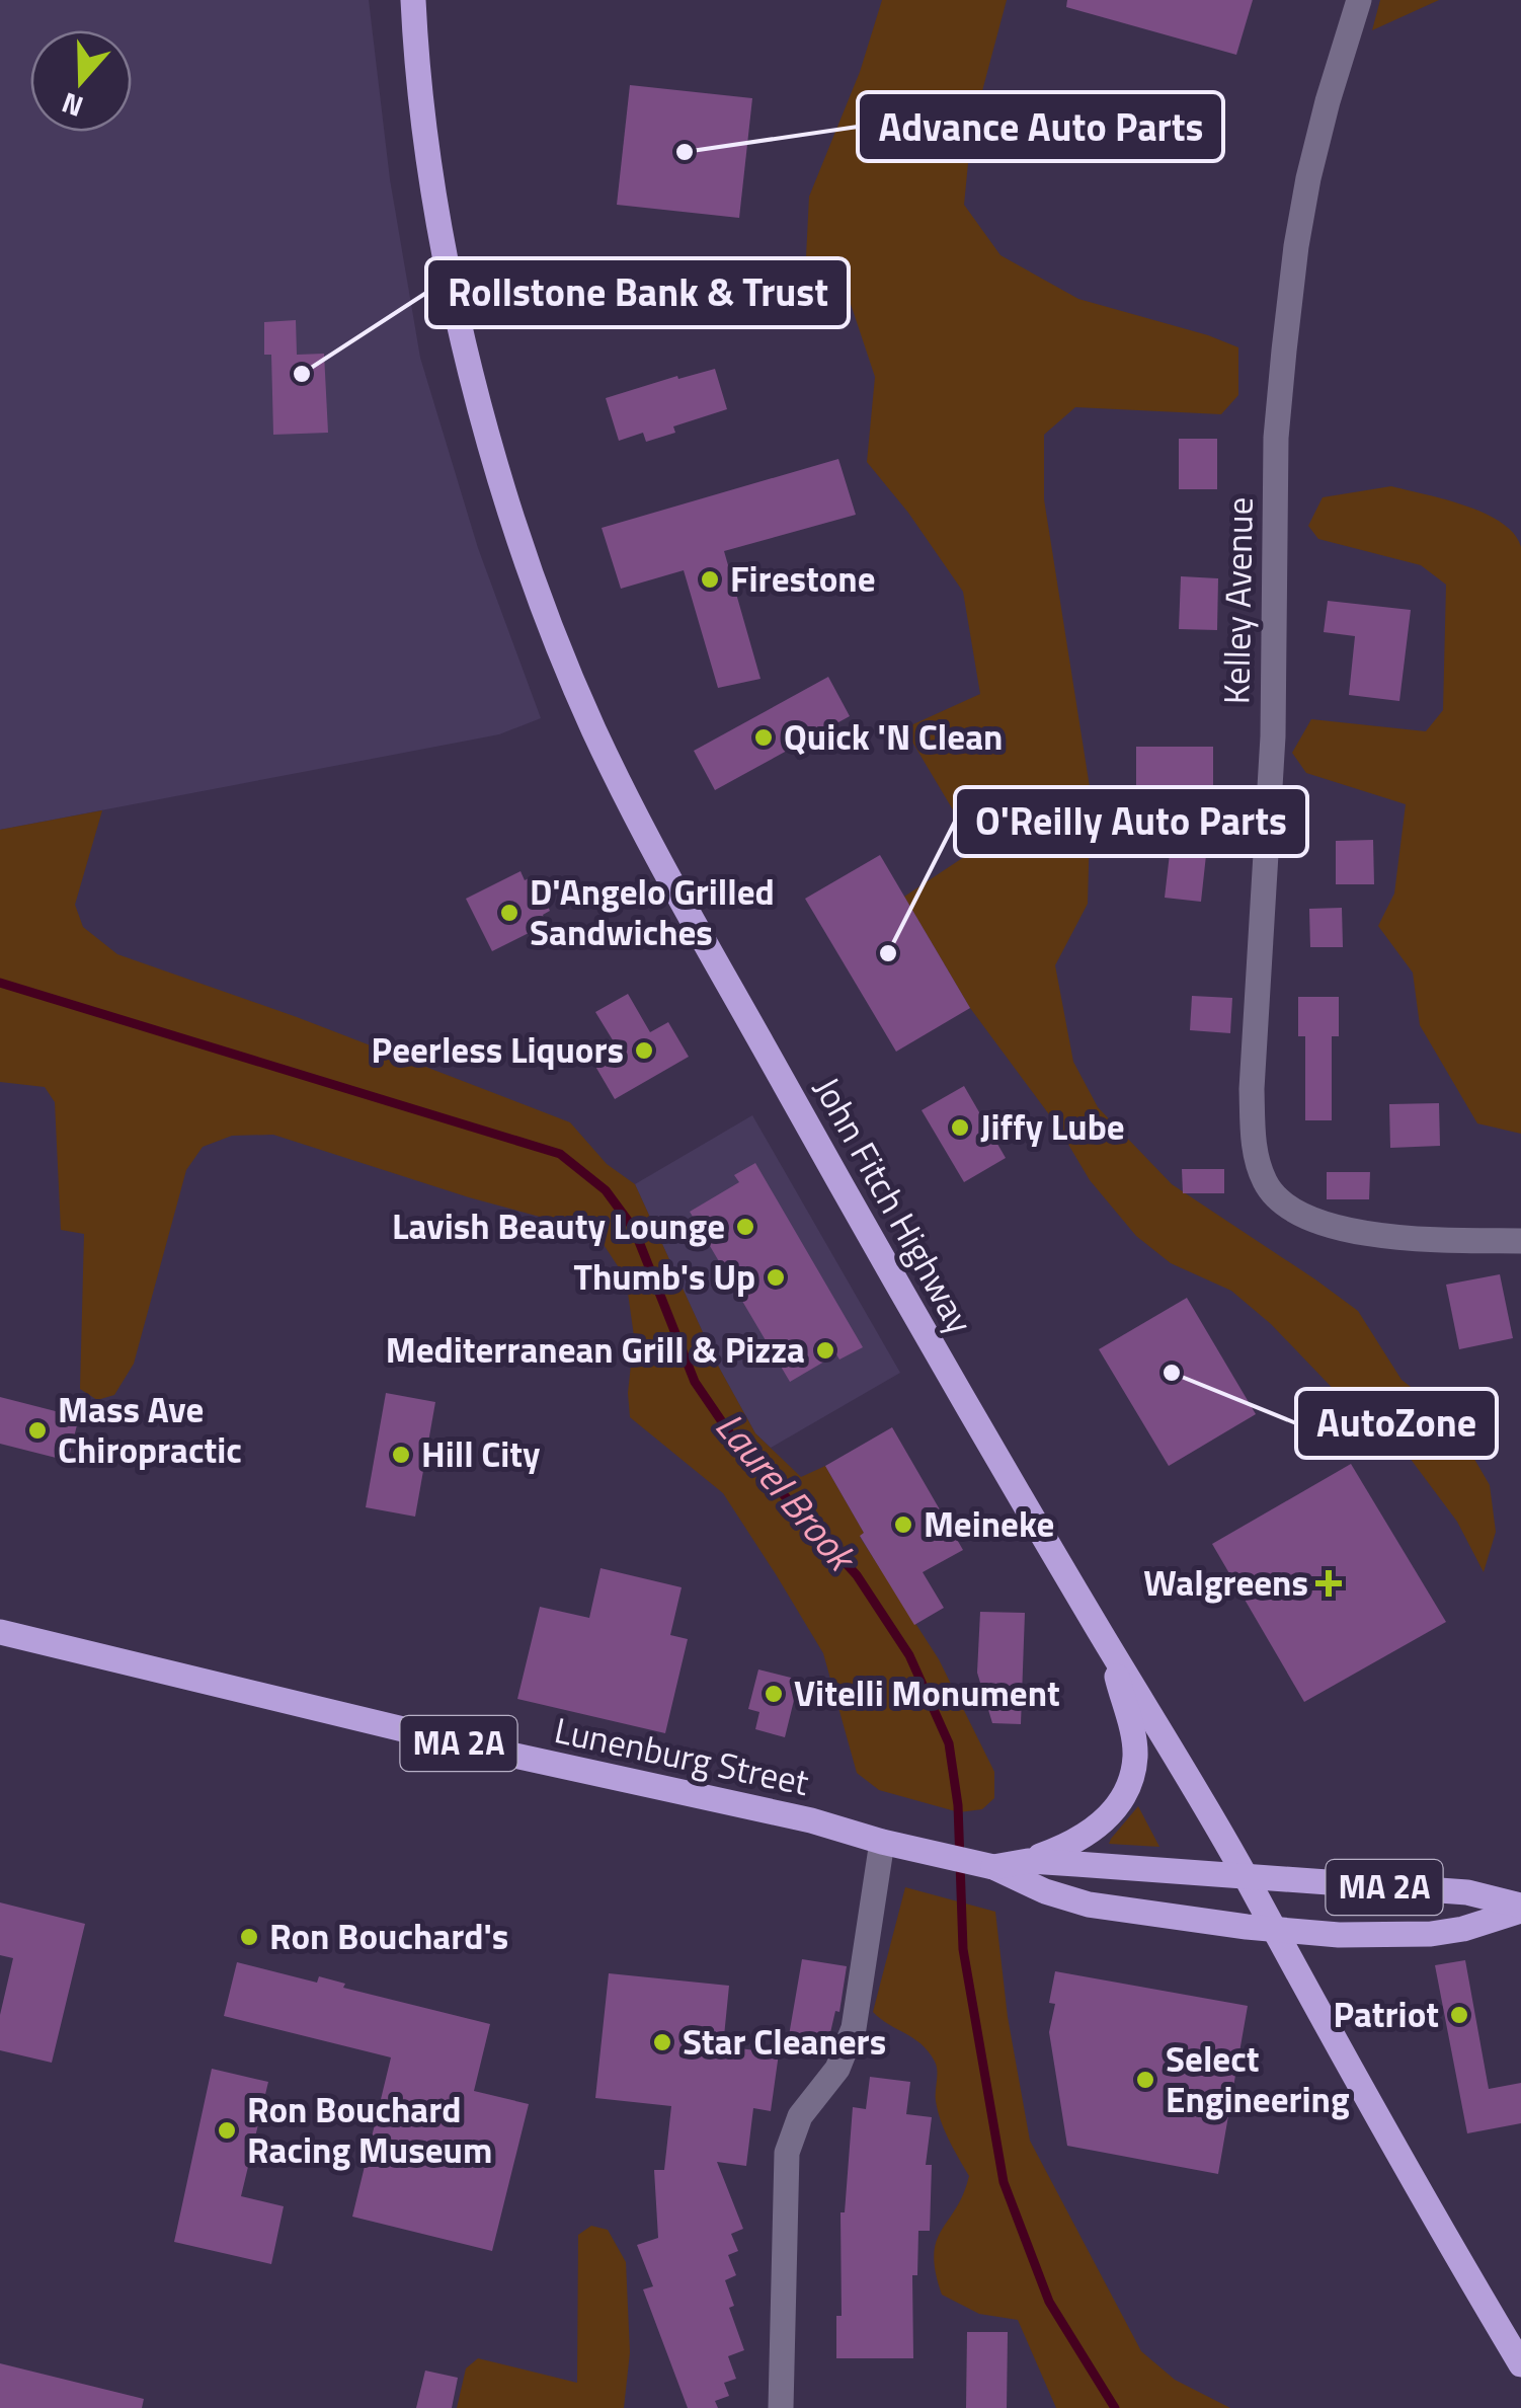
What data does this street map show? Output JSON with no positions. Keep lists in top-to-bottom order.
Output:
{
  "streets": {
    "main road": ["John Fitch Highway", "MA 2A", "Lunenburg Street"],
    "street": ["Kelley Avenue"]
  },
  "crossings": [
    ["John Fitch Highway", "Lunenburg Street"]
  ],
  "water": ["Laurel Brook"],
  "places": {
    "other": [
      "Advance Auto Parts",
      "Rollstone Bank & Trust",
      "Firestone",
      "Quick 'N Clean",
      "D'Angelo Grilled Sandwiches",
      "O'Reilly Auto Parts",
      "Peerless Liquors",
      "Jiffy Lube",
      "Lavish Beauty Lounge",
      "Thumb's Up",
      "Mediterranean Grill & Pizza",
      "AutoZone",
      "Mass Ave Chiropractic",
      "Hill City",
      "Meineke",
      "Vitelli Monument",
      "Ron Bouchard's",
      "Patriot",
      "Star Cleaners",
      "Select Engineering",
      "Ron Bouchard Racing Museum"
    ],
    "health": ["Walgreens"]
  },
  "north": "bottom"
}
